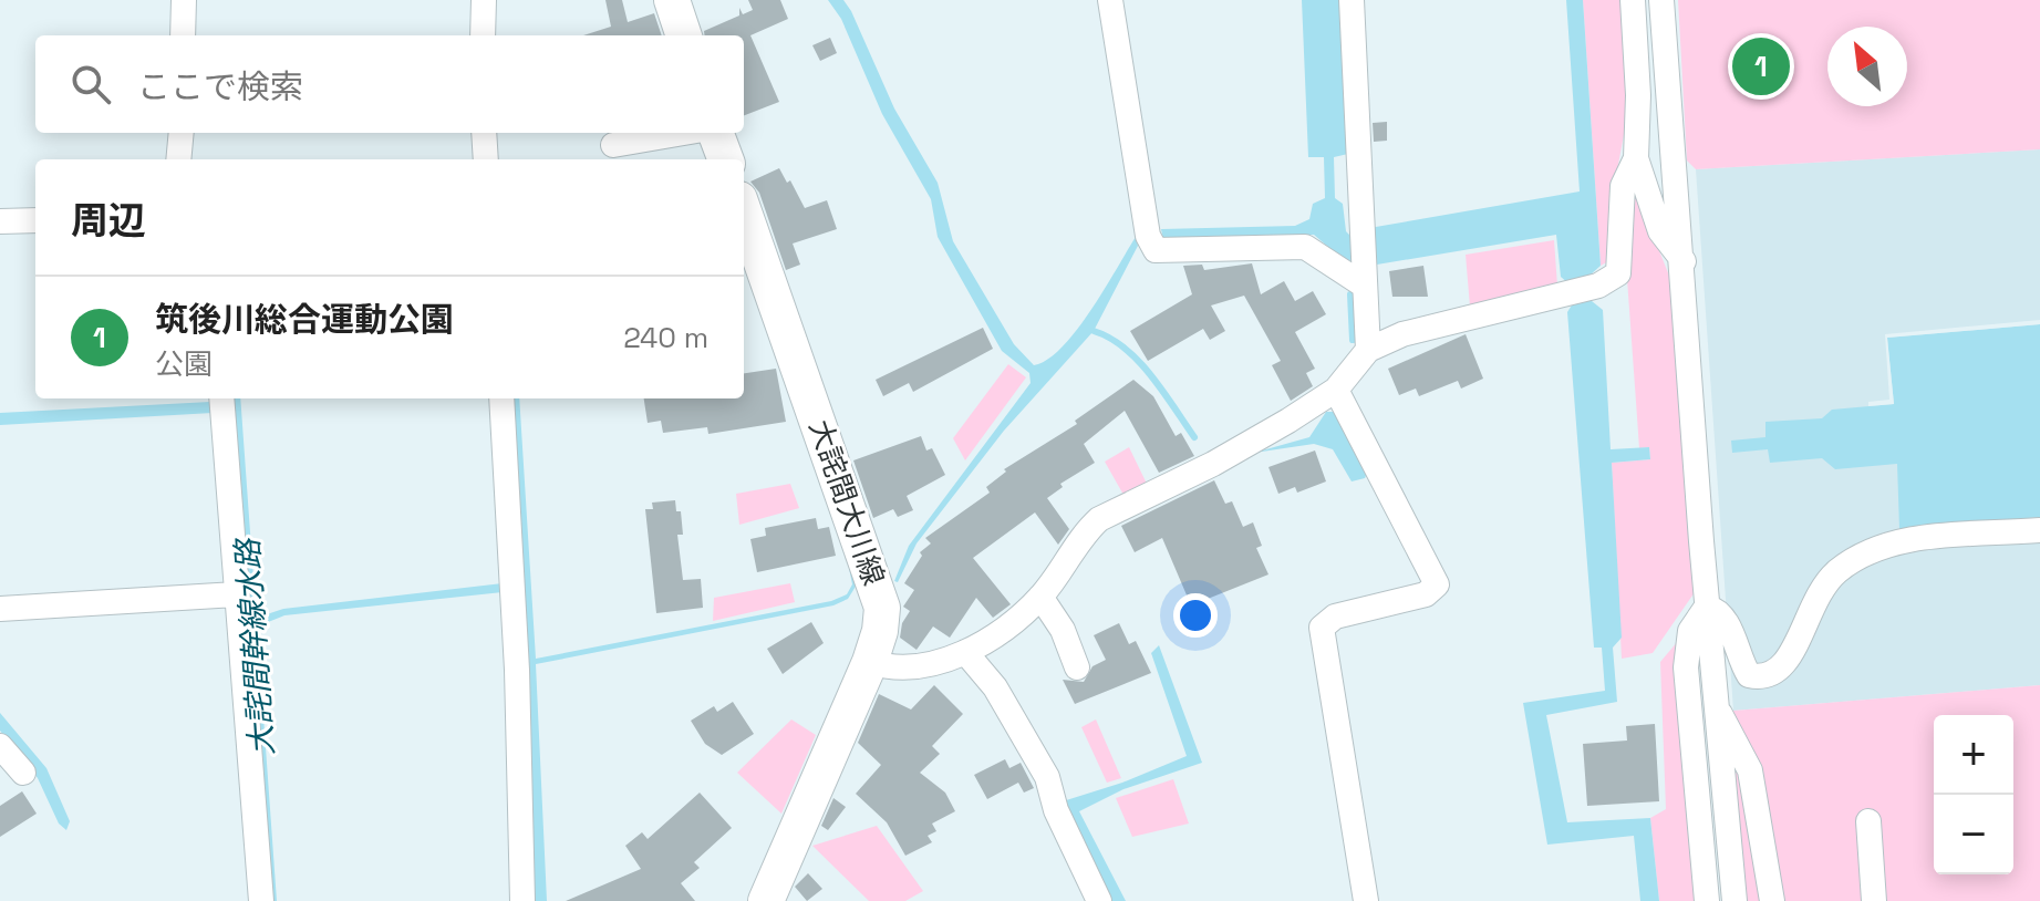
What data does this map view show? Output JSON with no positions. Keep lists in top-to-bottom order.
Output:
{
  "streets": {
    "main road": ["大詫間大川線"]
  },
  "water": ["大詫間幹線水路"],
  "north": "top left",
  "page": {
    "pins": "1",
    "search": "ここで検索",
    "heading": "周辺",
    "list": [
      {
        "mark": "1",
        "name": "筑後川総合運動公園",
        "note": "公園",
        "value": "240 m"
      }
    ],
    "map_buttons": ["+", "−"]
  }
}
